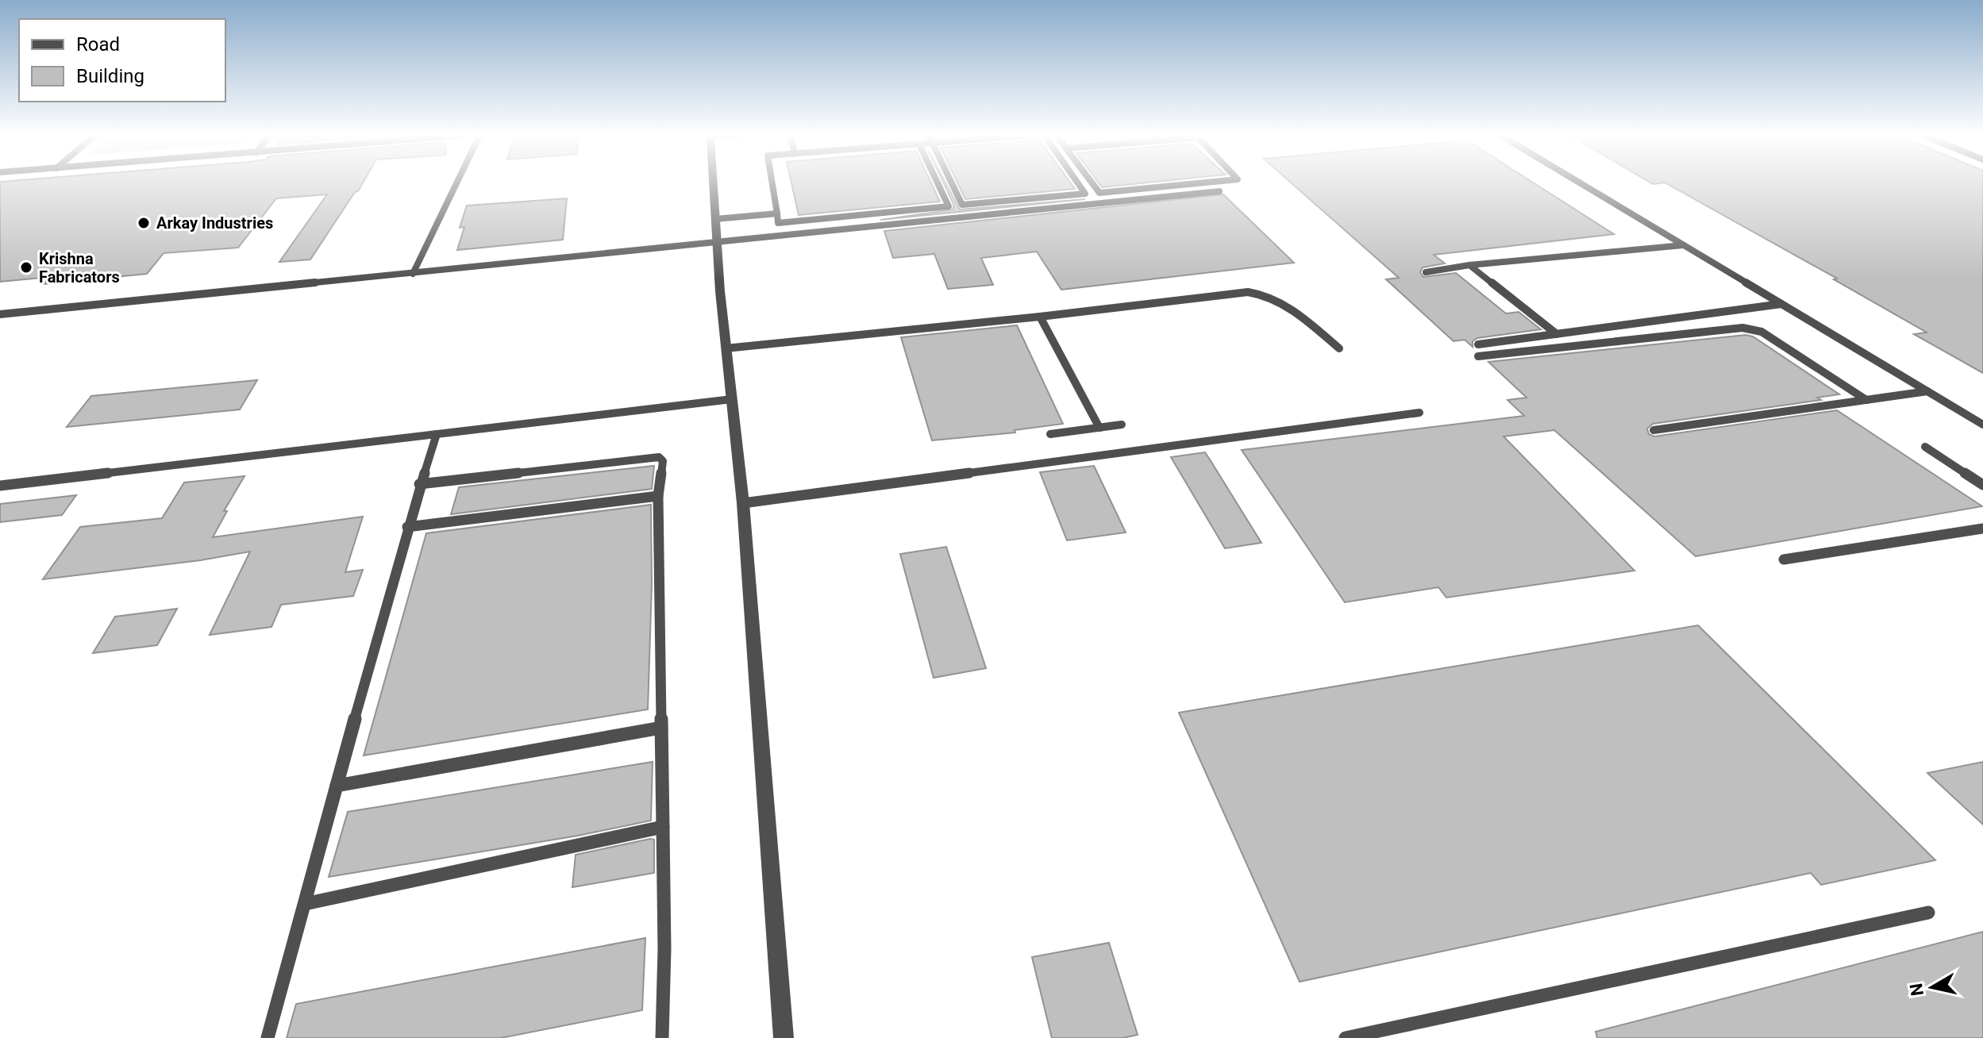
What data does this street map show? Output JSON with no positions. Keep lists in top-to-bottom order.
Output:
{
  "places": ["Arkay Industries", "Krishna Fabricators"],
  "legend": ["Road", "Building"],
  "north": "left"
}
